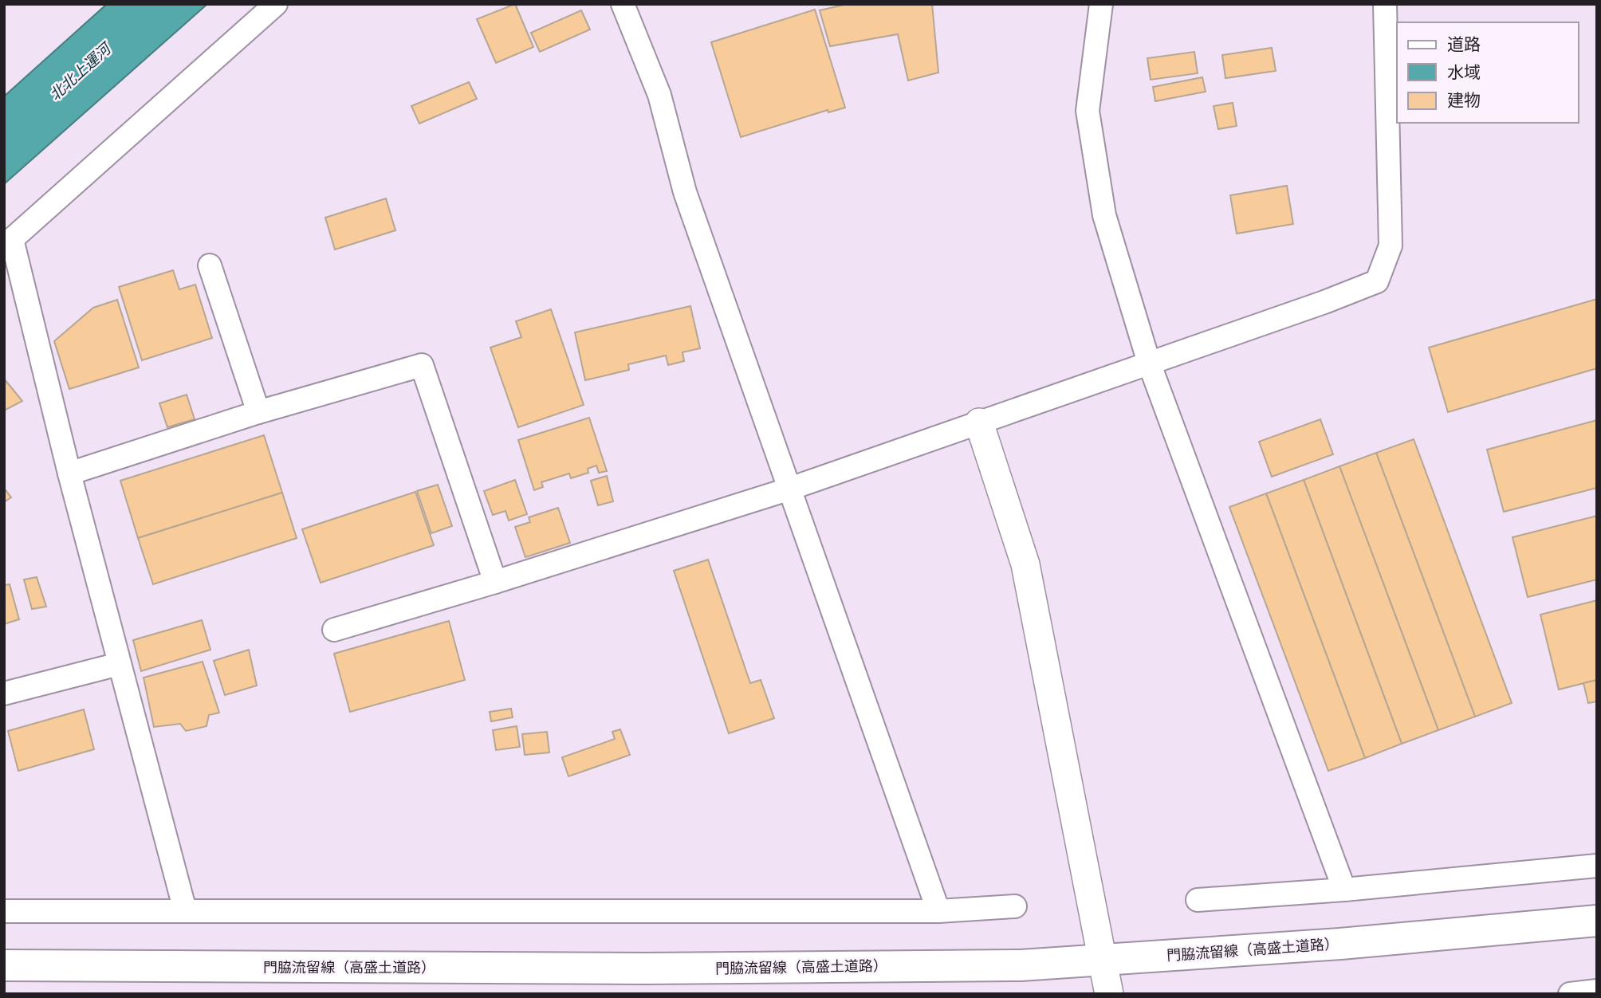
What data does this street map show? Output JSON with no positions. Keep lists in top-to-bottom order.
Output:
{
  "streets": {
    "main road": ["門脇流留線（高盛土道路）"]
  },
  "water": ["北北上運河"],
  "legend": ["道路", "水域", "建物"]
}
